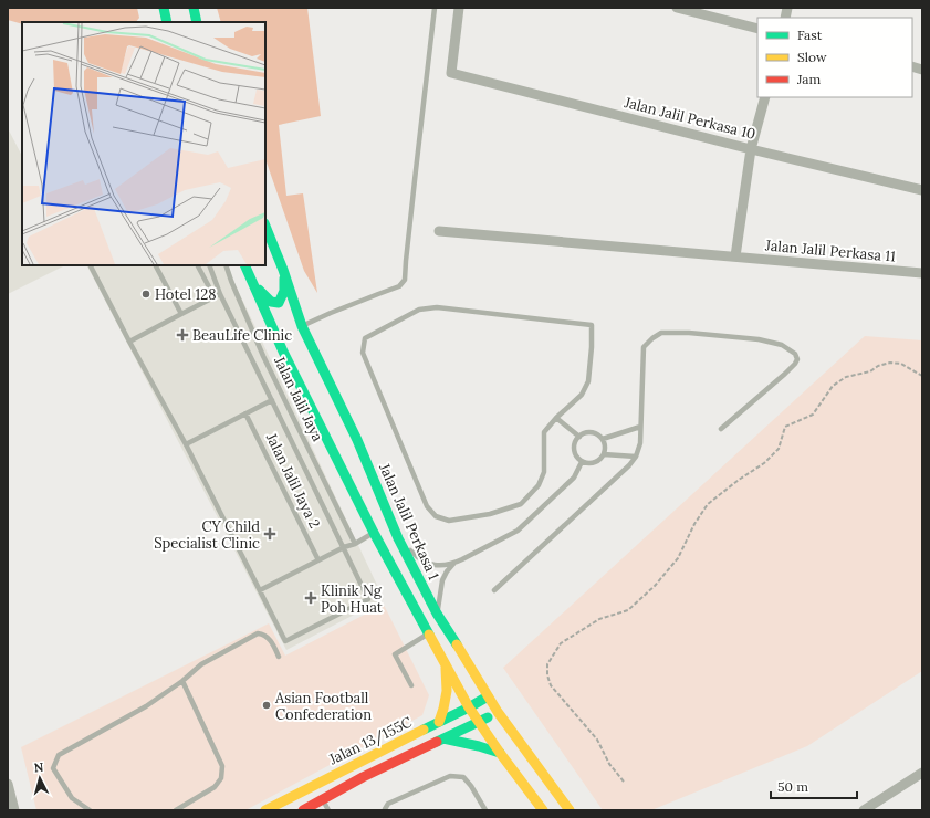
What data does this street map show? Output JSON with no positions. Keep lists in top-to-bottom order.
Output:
{
  "streets": {
    "main road": ["Jalan Jalil Perkasa 1", "Jalan 13/155C"],
    "street": ["Jalan Jalil Perkasa 10", "Jalan Jalil Perkasa 11"],
    "lane": ["Jalan Jalil Jaya", "Jalan Jalil Jaya 2"]
  },
  "crossings": [
    ["Jalan Jalil Perkasa 1", "Jalan 13/155C"]
  ],
  "places": {
    "other": ["Hotel 128", "Asian Football Confederation"],
    "health": ["BeauLife Clinic", "CY Child Specialist Clinic", "Klinik Ng Poh Huat"]
  },
  "legend": ["Fast", "Slow", "Jam"],
  "scale_bar": "50 m",
  "north": "top"
}
